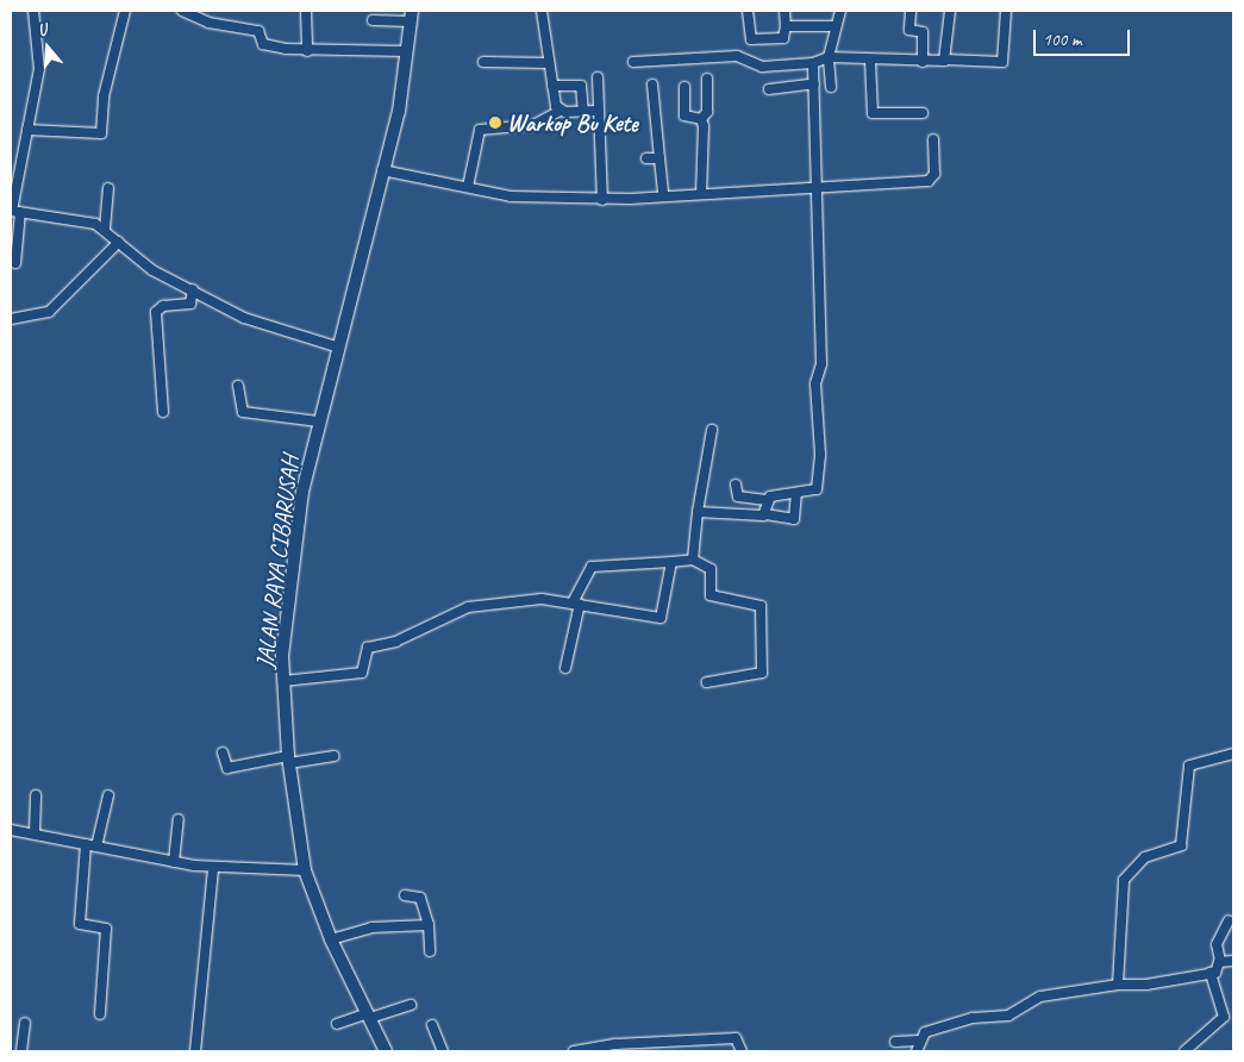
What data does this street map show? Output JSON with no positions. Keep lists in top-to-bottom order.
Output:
{
  "streets": {
    "main road": ["JALAN RAYA CIBARUSAH"]
  },
  "places": ["Warkop Bu Kete"],
  "scale_bar": "100 m",
  "north": "top"
}
